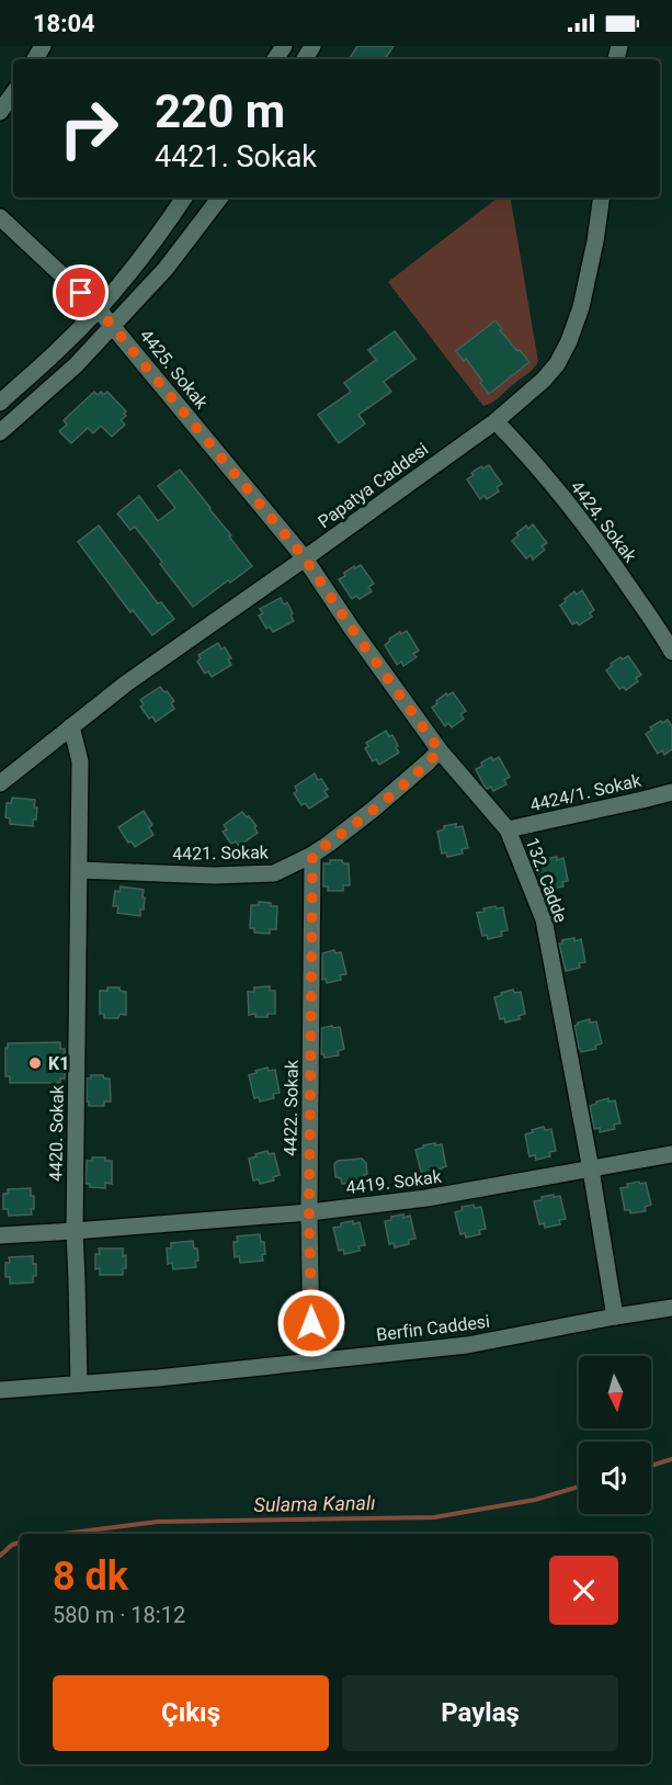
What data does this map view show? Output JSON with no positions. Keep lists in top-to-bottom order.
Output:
{
  "streets": {
    "street": [
      "4425. Sokak",
      "Papatya Caddesi",
      "4424. Sokak",
      "4424/1. Sokak",
      "4421. Sokak",
      "132. Cadde",
      "4422. Sokak",
      "4420. Sokak",
      "4419. Sokak",
      "Berfin Caddesi"
    ]
  },
  "crossings": [
    ["4425. Sokak", "Papatya Caddesi"],
    ["4425. Sokak", "132. Cadde"],
    ["Papatya Caddesi", "4424. Sokak"],
    ["Papatya Caddesi", "132. Cadde"],
    ["Papatya Caddesi", "4420. Sokak"],
    ["4424/1. Sokak", "132. Cadde"],
    ["4421. Sokak", "132. Cadde"],
    ["4421. Sokak", "4422. Sokak"],
    ["4421. Sokak", "4420. Sokak"],
    ["132. Cadde", "4419. Sokak"],
    ["132. Cadde", "Berfin Caddesi"],
    ["4422. Sokak", "4419. Sokak"],
    ["4422. Sokak", "Berfin Caddesi"],
    ["4420. Sokak", "4419. Sokak"],
    ["4420. Sokak", "Berfin Caddesi"]
  ],
  "water": ["Sulama Kanalı"],
  "places": ["K1"],
  "north": "bottom",
  "page": {
    "status": "18:04",
    "turn": ["220 m", "4421. Sokak"],
    "heading": ["8 dk", "580 m · 18:12"],
    "buttons": ["Çıkış", "Paylaş"]
  }
}
